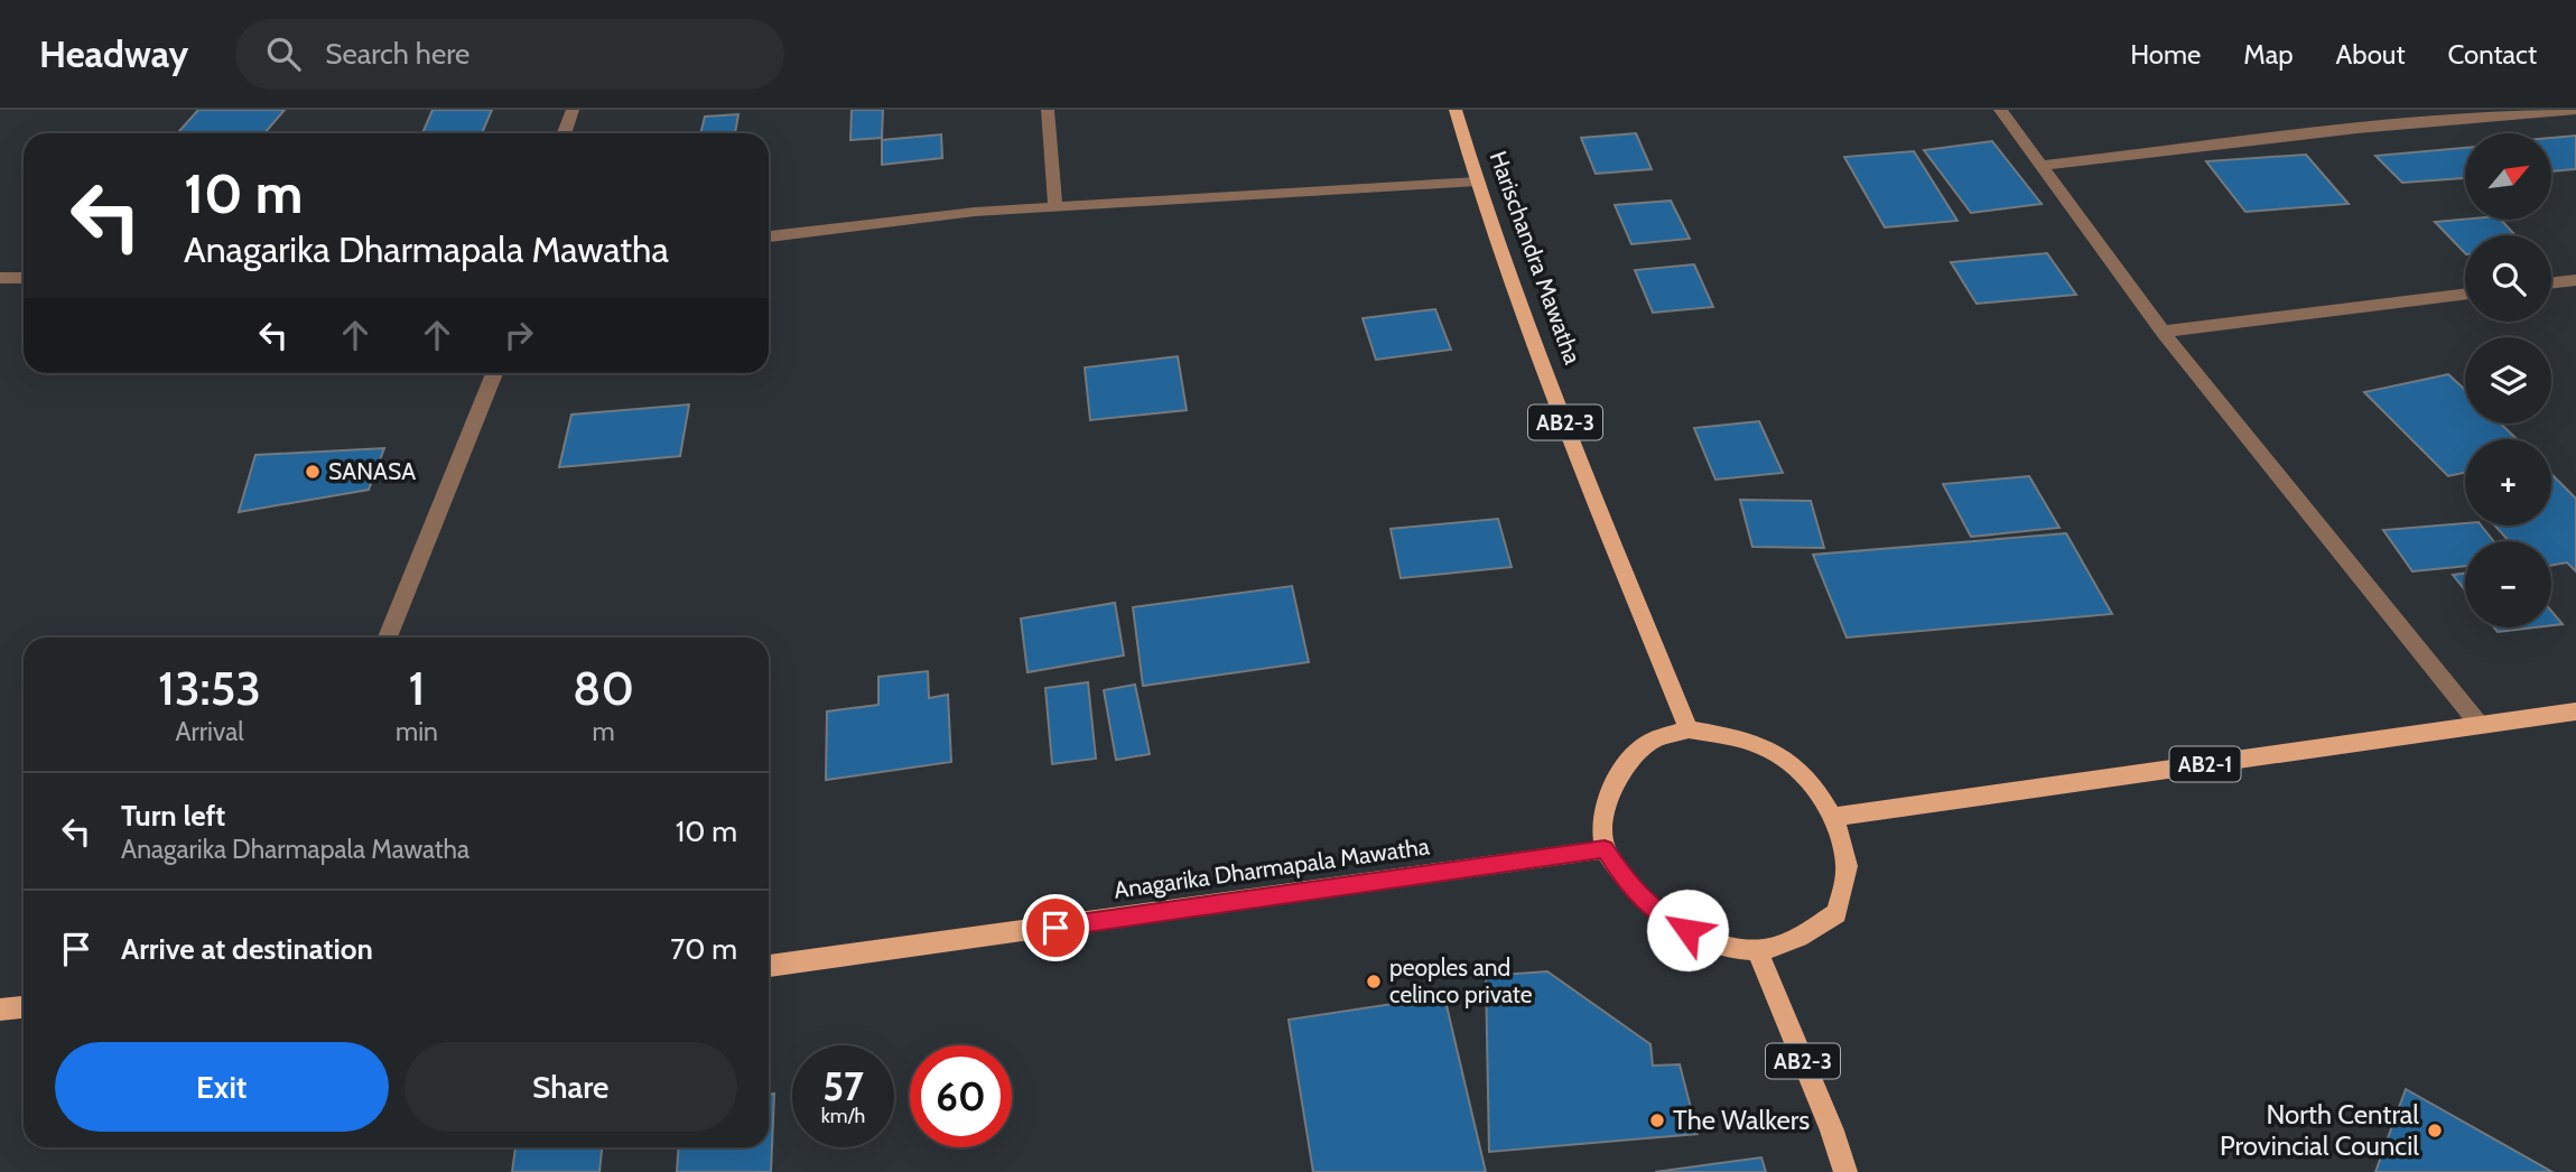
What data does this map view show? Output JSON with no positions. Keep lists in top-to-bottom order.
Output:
{
  "streets": {
    "main road": [
      "Harischandra Mawatha",
      "AB2-3",
      "AB2-1",
      "Anagarika Dharmapala Mawatha"
    ]
  },
  "crossings": [
    ["Harischandra Mawatha", "AB2-3"],
    ["Harischandra Mawatha", "AB2-1"],
    ["Harischandra Mawatha", "Anagarika Dharmapala Mawatha"],
    ["AB2-3", "AB2-1"],
    ["AB2-3", "Anagarika Dharmapala Mawatha"],
    ["AB2-1", "Anagarika Dharmapala Mawatha"]
  ],
  "places": [
    "SANASA",
    "peoples and celinco private",
    "The Walkers",
    "North Central Provincial Council"
  ],
  "north": "top right",
  "page": {
    "header": "Headway",
    "search": "Search here",
    "nav": [
      "Home",
      "Map",
      "About",
      "Contact"
    ],
    "map_buttons": ["+", "−"],
    "turn": ["10 m", "Anagarika Dharmapala Mawatha"],
    "eta": [
      "13:53",
      "Arrival",
      "1",
      "min",
      "80",
      "m"
    ],
    "list": [
      {
        "name": "Turn left",
        "note": "Anagarika Dharmapala Mawatha",
        "value": "10 m"
      },
      {
        "name": "Arrive at destination",
        "value": "70 m"
      }
    ],
    "buttons": ["Exit", "Share"],
    "speed": "57 km/h",
    "limit": "60"
  }
}
